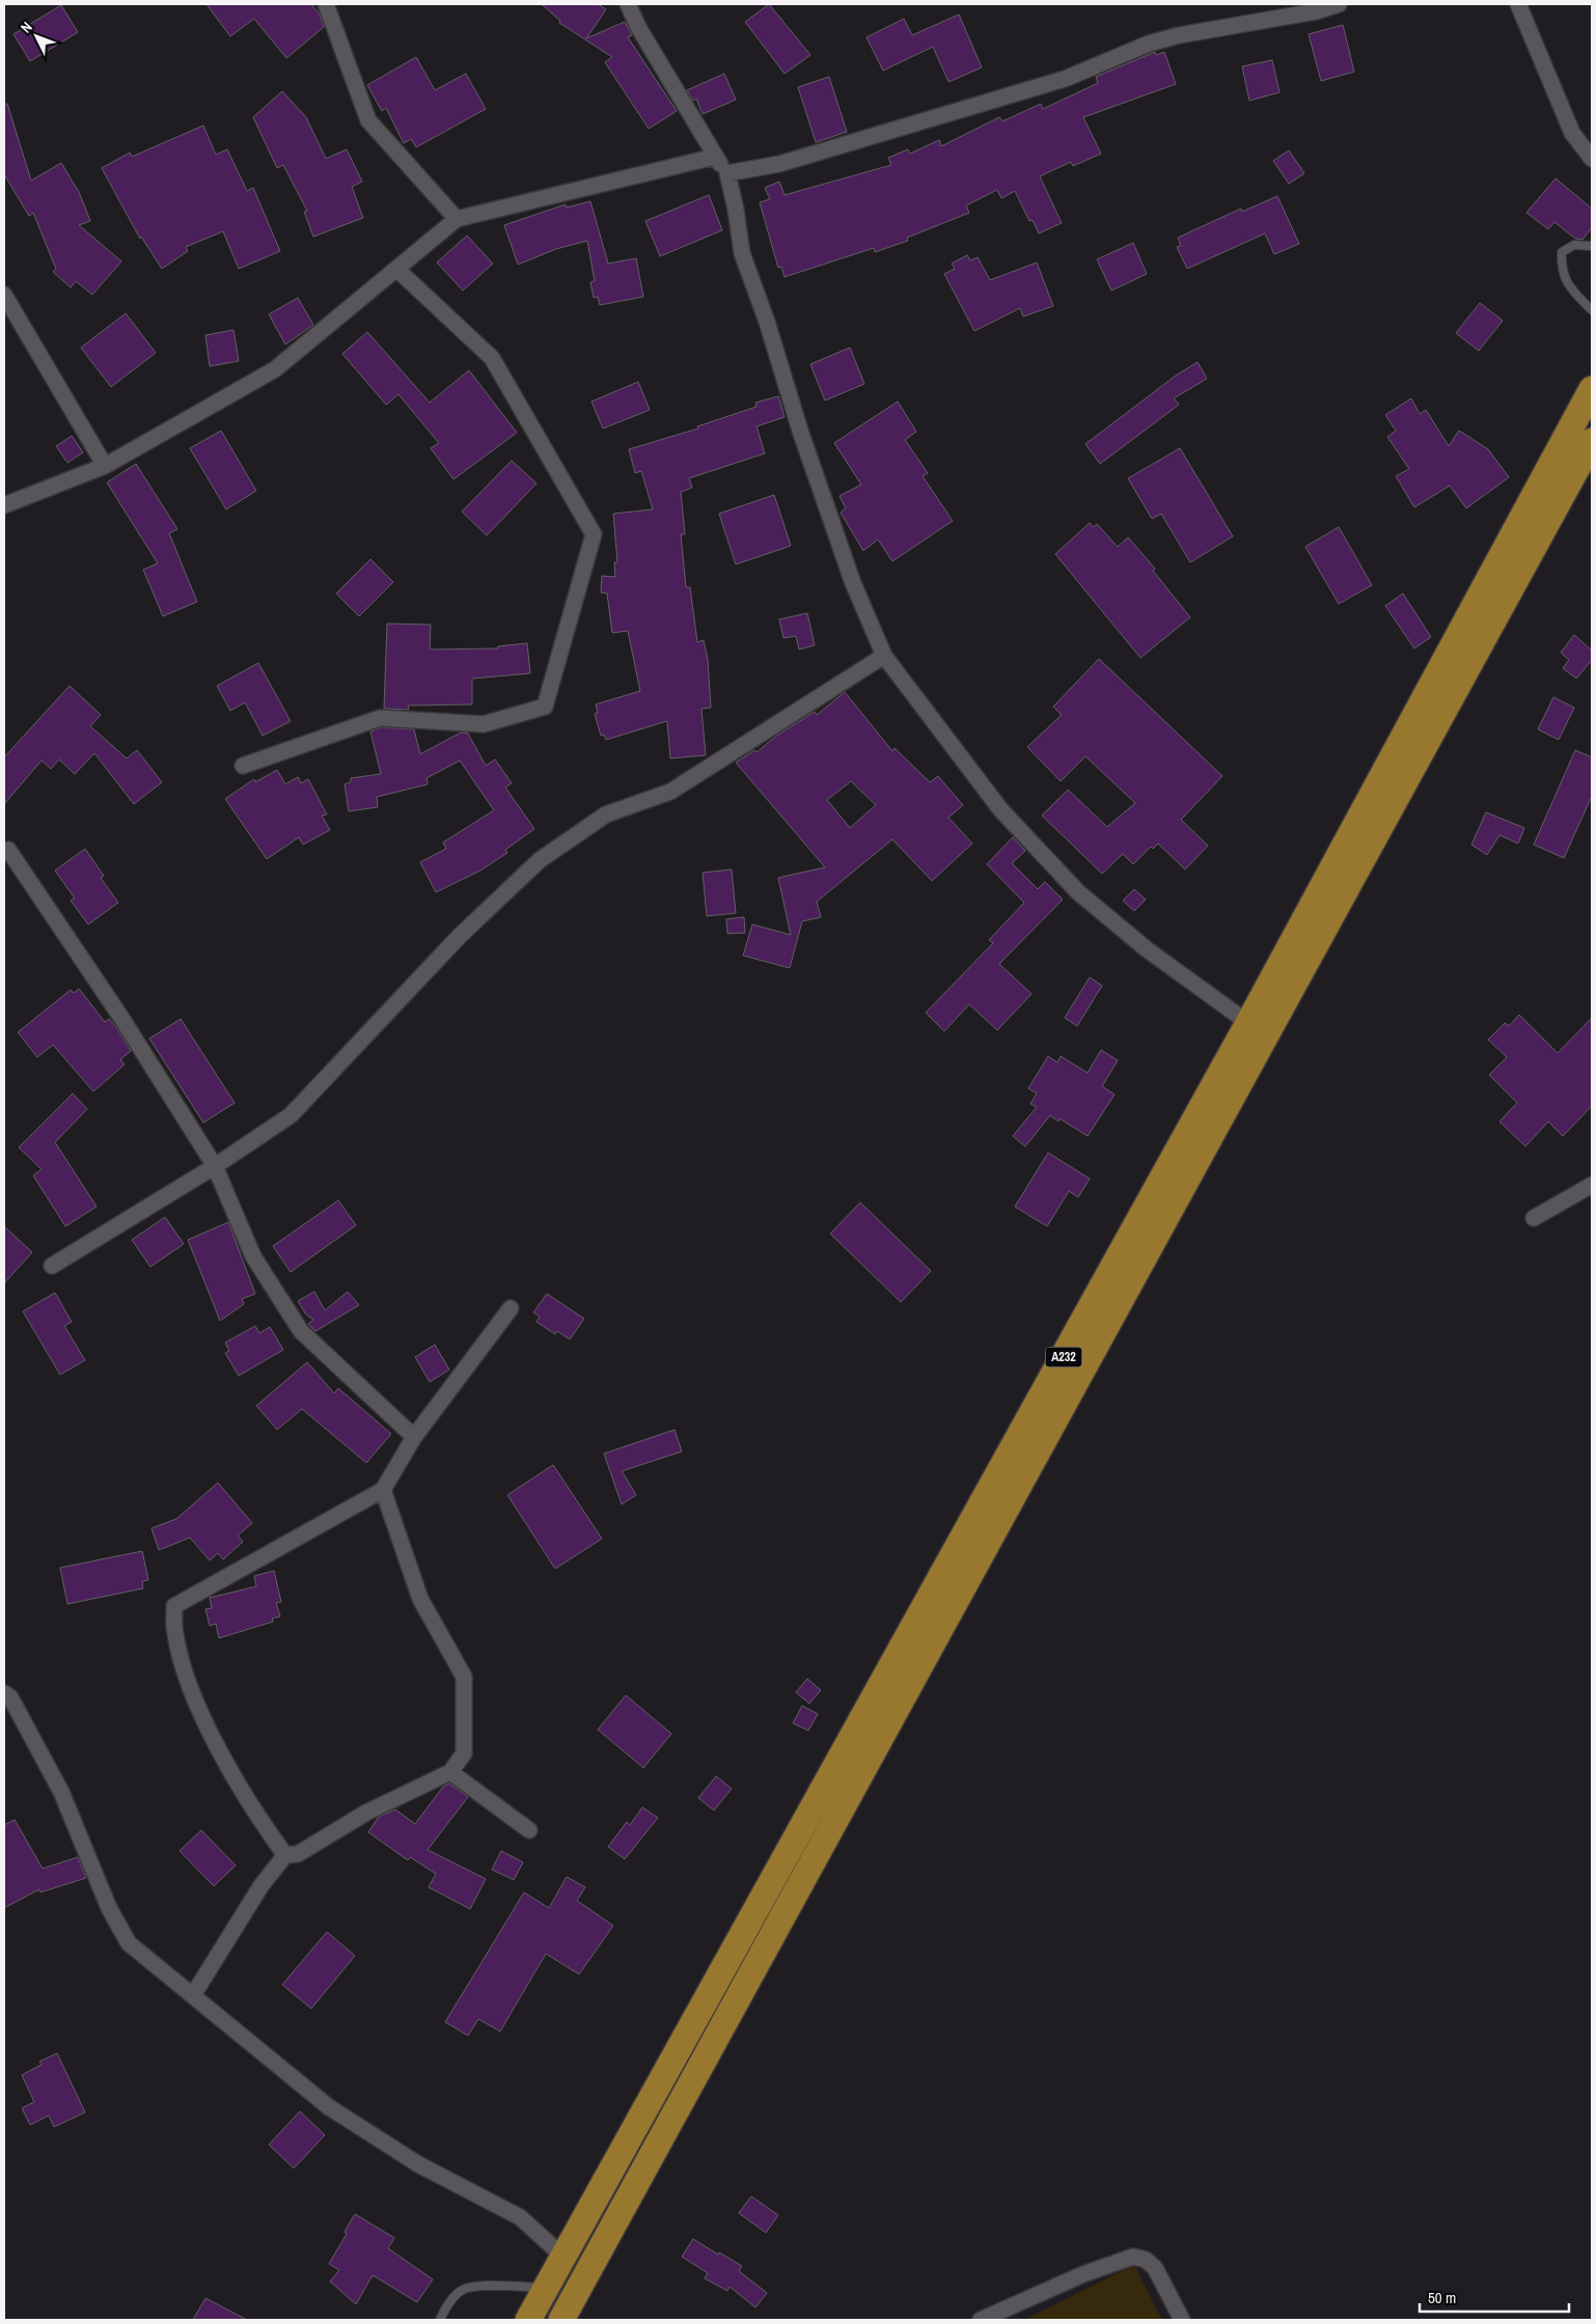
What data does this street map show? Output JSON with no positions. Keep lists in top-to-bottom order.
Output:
{
  "streets": {
    "highway": ["A232"]
  },
  "scale_bar": "50 m",
  "north": "top left"
}
